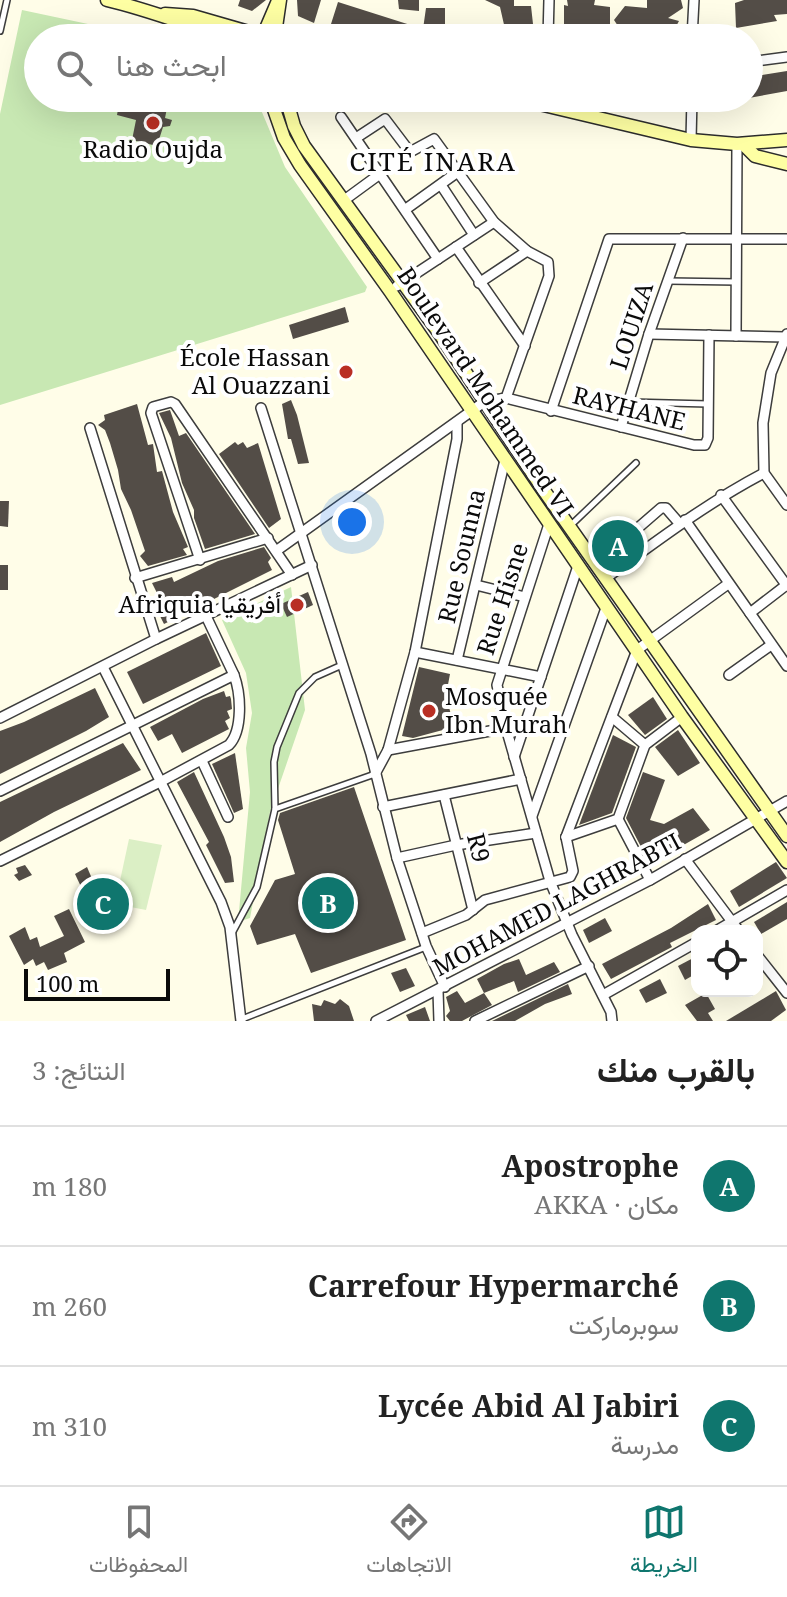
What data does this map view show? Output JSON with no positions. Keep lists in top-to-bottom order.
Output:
{
  "streets": {
    "main road": ["Boulevard Mohammed VI"],
    "street": [
      "LOUIZA",
      "RAYHANE",
      "Rue Sounna",
      "Rue Hisne",
      "R9",
      "MOHAMED LAGHRABTI"
    ]
  },
  "crossings": [
    ["LOUIZA", "RAYHANE"],
    ["Boulevard Mohammed VI", "RAYHANE"],
    ["Boulevard Mohammed VI", "Rue Sounna"],
    ["Boulevard Mohammed VI", "Rue Hisne"],
    ["Boulevard Mohammed VI", "MOHAMED LAGHRABTI"],
    ["Rue Hisne", "MOHAMED LAGHRABTI"]
  ],
  "districts": ["CITÉ INARA"],
  "places": [
    "Radio Oujda",
    "École Hassan Al Ouazzani",
    "Afriquia أفريقيا",
    "Mosquée Ibn Murah"
  ],
  "scale_bar": "100 m",
  "page": {
    "search": "ابحث هنا",
    "pins": ["A", "B", "C"],
    "scale": "100 m",
    "heading": ["بالقرب منك", "النتائج: 3"],
    "list": [
      {
        "mark": "A",
        "name": "Apostrophe",
        "note": "مكان · AKKA",
        "value": "180 m"
      },
      {
        "mark": "B",
        "name": "Carrefour Hypermarché",
        "note": "سوبرماركت",
        "value": "260 m"
      },
      {
        "mark": "C",
        "name": "Lycée Abid Al Jabiri",
        "note": "مدرسة",
        "value": "310 m"
      }
    ],
    "nav": ["الخريطة", "الاتجاهات", "المحفوظات"]
  }
}
